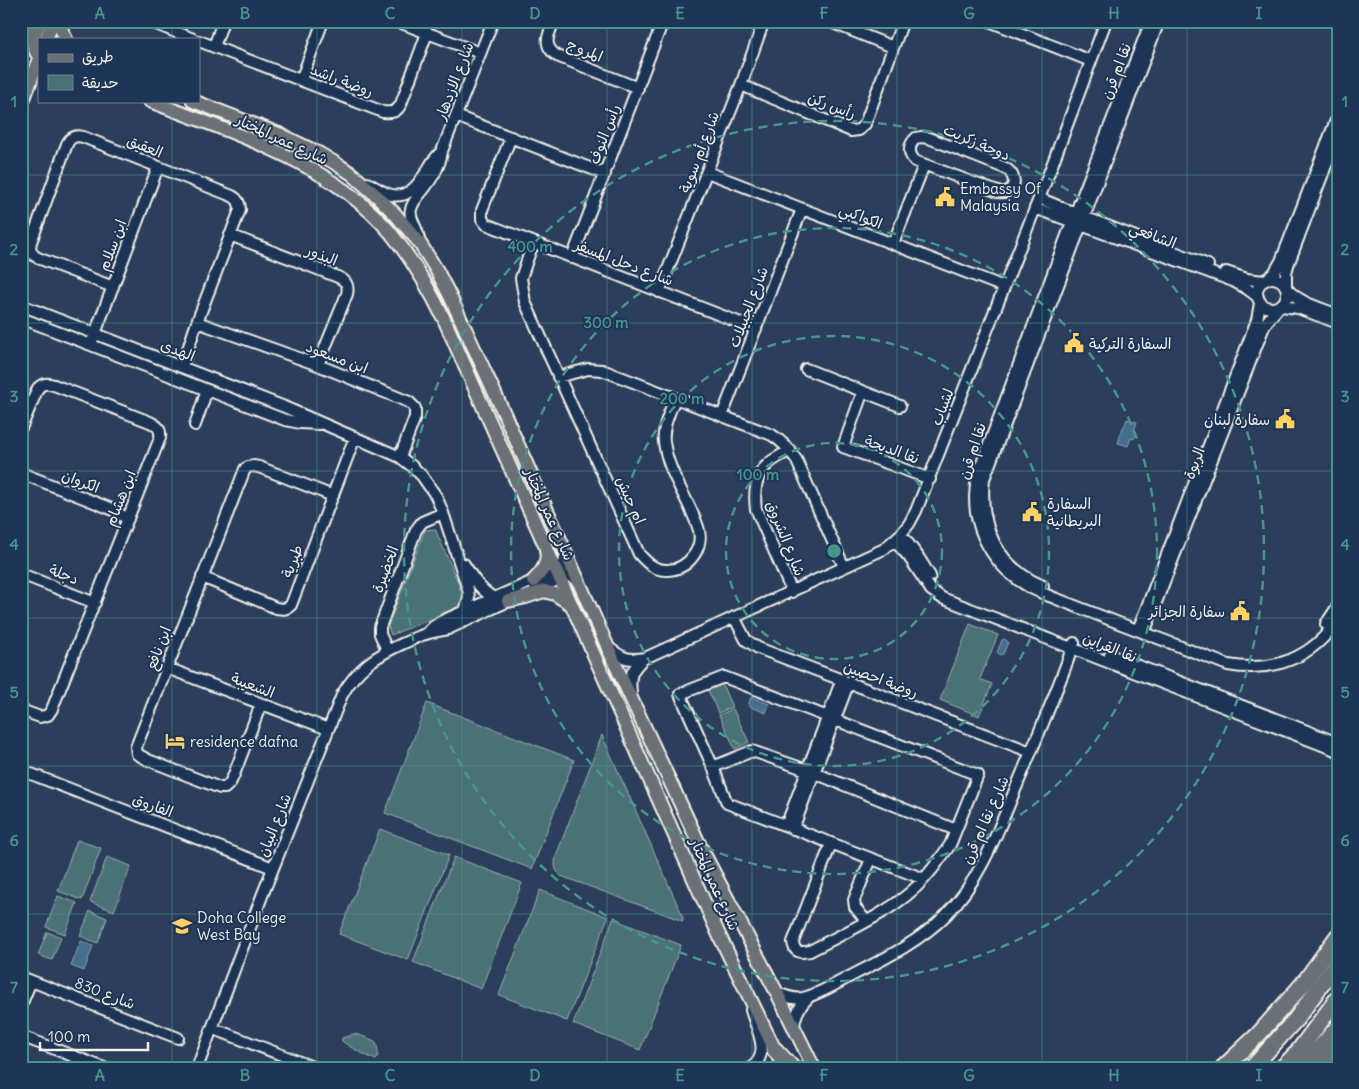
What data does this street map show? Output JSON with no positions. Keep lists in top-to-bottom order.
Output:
{
  "streets": {
    "main road": ["شارع عمر المختار"],
    "street": [
      "المروج",
      "نقا ام قرن",
      "روضة راشد",
      "شارع الازدهار",
      "رأس ركن",
      "رأس النوف",
      "دوحة زكريت",
      "العقيق",
      "شارع أم سوية",
      "الكواكبي",
      "الشافعي",
      "ابن سلام",
      "البذور",
      "شارع دحل المسفر",
      "شارع الجبيلات",
      "الهدى",
      "ابن مسعود",
      "لشباب",
      "نقا الديحة",
      "الربوة",
      "الكروان",
      "ابن هشام",
      "ام حيش",
      "شارع الشروق",
      "طبرية",
      "الخضيرة",
      "دجلة",
      "نقا القراين",
      "ابن نافع",
      "روضة احصين",
      "الشعيبة",
      "الفاروق",
      "شارع نقا ام قرن",
      "شارع البيان",
      "شارع 830"
    ]
  },
  "crossings": [
    ["المروج", "رأس النوف"],
    ["نقا ام قرن", "الشافعي"],
    ["نقا ام قرن", "الربوة"],
    ["شارع الازدهار", "شارع عمر المختار"],
    ["رأس ركن", "شارع أم سوية"],
    ["رأس النوف", "شارع دحل المسفر"],
    ["شارع عمر المختار", "لشباب"],
    ["شارع عمر المختار", "شارع نقا ام قرن"],
    ["شارع عمر المختار", "شارع البيان"],
    ["العقيق", "ابن سلام"],
    ["العقيق", "البذور"],
    ["العقيق", "الهدى"],
    ["العقيق", "ابن مسعود"],
    ["شارع أم سوية", "الكواكبي"],
    ["شارع أم سوية", "شارع دحل المسفر"],
    ["الكواكبي", "شارع الجبيلات"],
    ["الكواكبي", "لشباب"],
    ["الشافعي", "لشباب"],
    ["الشافعي", "الربوة"],
    ["ابن سلام", "الهدى"],
    ["البذور", "ابن مسعود"],
    ["شارع دحل المسفر", "شارع الجبيلات"],
    ["شارع دحل المسفر", "ام حيش"],
    ["الهدى", "ابن مسعود"],
    ["الهدى", "طبرية"],
    ["الهدى", "الخضيرة"],
    ["الهدى", "شارع البيان"],
    ["لشباب", "نقا الديحة"],
    ["لشباب", "شارع الشروق"],
    ["لشباب", "نقا القراين"],
    ["لشباب", "روضة احصين"],
    ["الكروان", "ابن هشام"],
    ["ابن هشام", "دجلة"],
    ["طبرية", "ابن نافع"],
    ["الخضيرة", "شارع البيان"],
    ["نقا القراين", "شارع نقا ام قرن"],
    ["ابن نافع", "الشعيبة"],
    ["روضة احصين", "شارع نقا ام قرن"],
    ["الشعيبة", "شارع البيان"],
    ["الفاروق", "شارع البيان"]
  ],
  "places": {
    "public building": [
      "Embassy Of Malaysia",
      "السفارة التركية",
      "سفارة لبنان",
      "السفارة البريطانية",
      "سفارة الجزائر"
    ],
    "hotel": ["residence dafna"],
    "school or university": ["Doha College West Bay"]
  },
  "legend": ["طريق", "حديقة"],
  "scale_bar": "100 m",
  "grid": {
    "columns": [
      "A",
      "B",
      "C",
      "D",
      "E",
      "F",
      "G",
      "H",
      "I"
    ],
    "rows": [
      "1",
      "2",
      "3",
      "4",
      "5",
      "6",
      "7"
    ]
  },
  "rings": [
    "400 m",
    "300 m",
    "200 m",
    "100 m"
  ]
}
